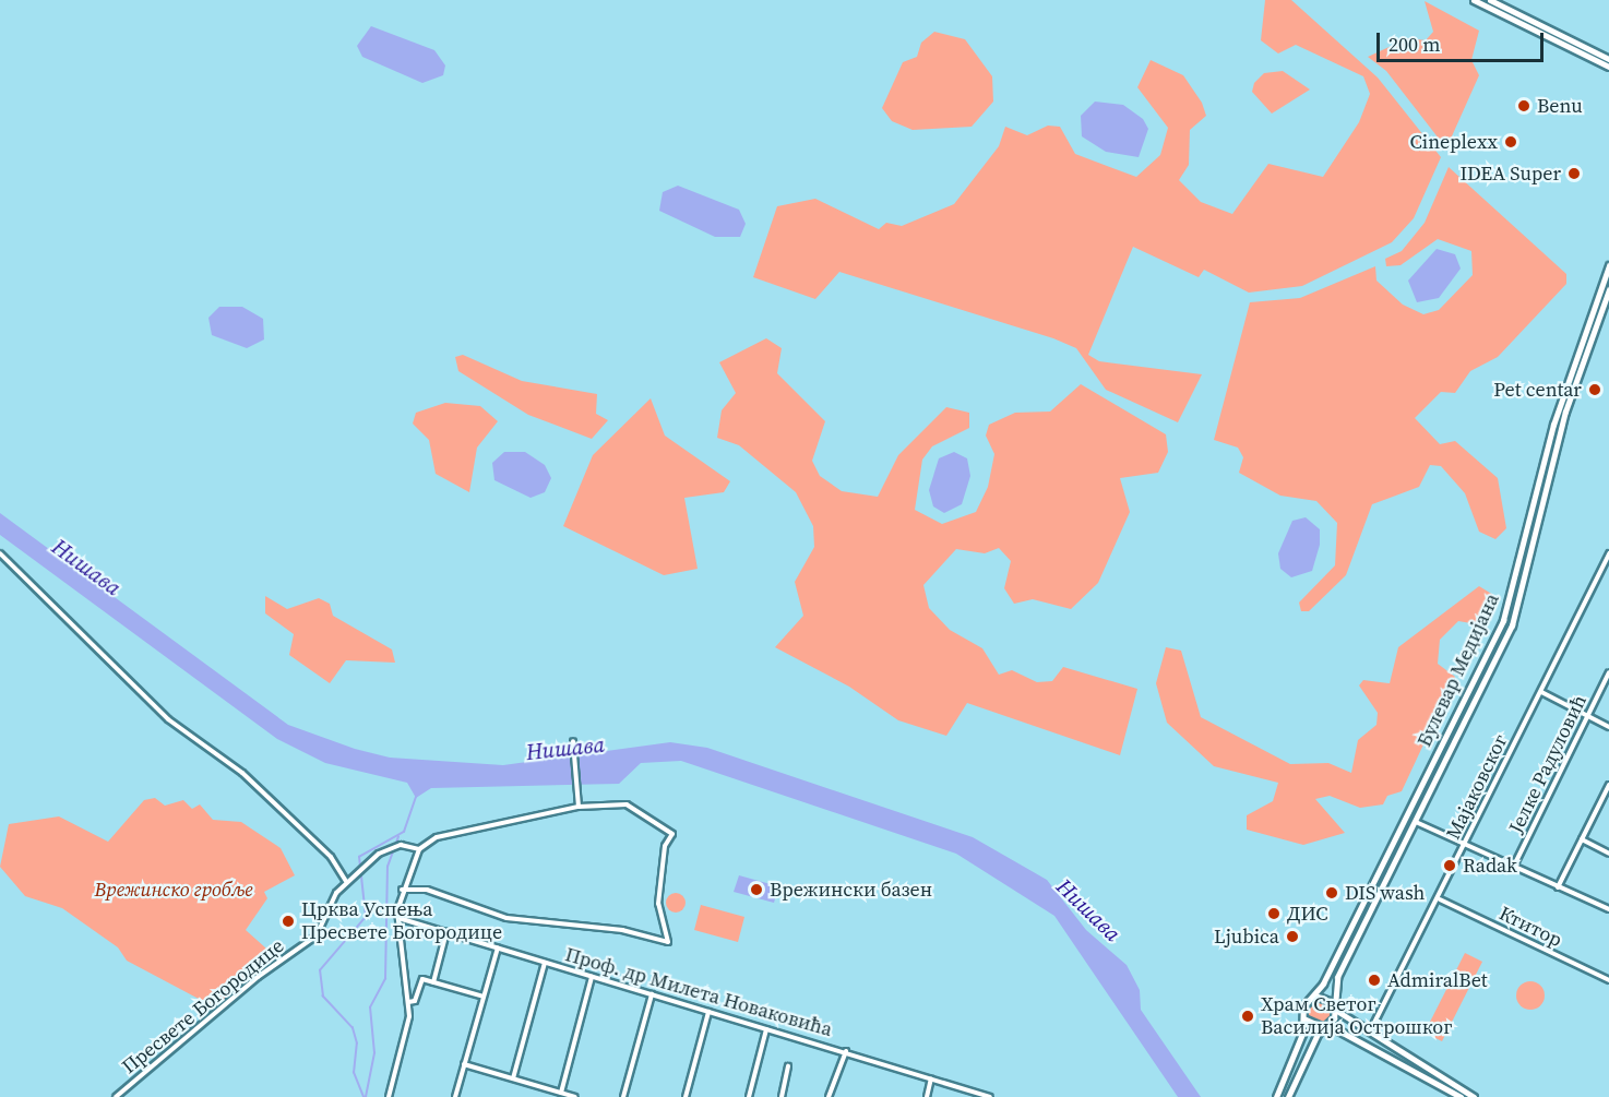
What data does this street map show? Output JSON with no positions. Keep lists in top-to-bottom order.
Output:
{
  "streets": {
    "main road": ["Булевар Медијана"],
    "street": [
      "Јелке Радуловић",
      "Мајаковског",
      "Ктитор",
      "Проф. др Милета Новаковића",
      "Пресвете Богородице"
    ]
  },
  "crossings": [
    ["Мајаковског", "Ктитор"]
  ],
  "water": ["Нишава"],
  "parks": ["Врежинско гробље"],
  "places": [
    "Benu",
    "Cineplexx",
    "IDEA Super",
    "Pet centar",
    "Radak",
    "Врежински базен",
    "DIS wash",
    "ДИС",
    "Црква Успења Пресвете Богородице",
    "Ljubica",
    "AdmiralBet",
    "Храм Светог Василија Острошког"
  ],
  "scale_bar": "200 m"
}
